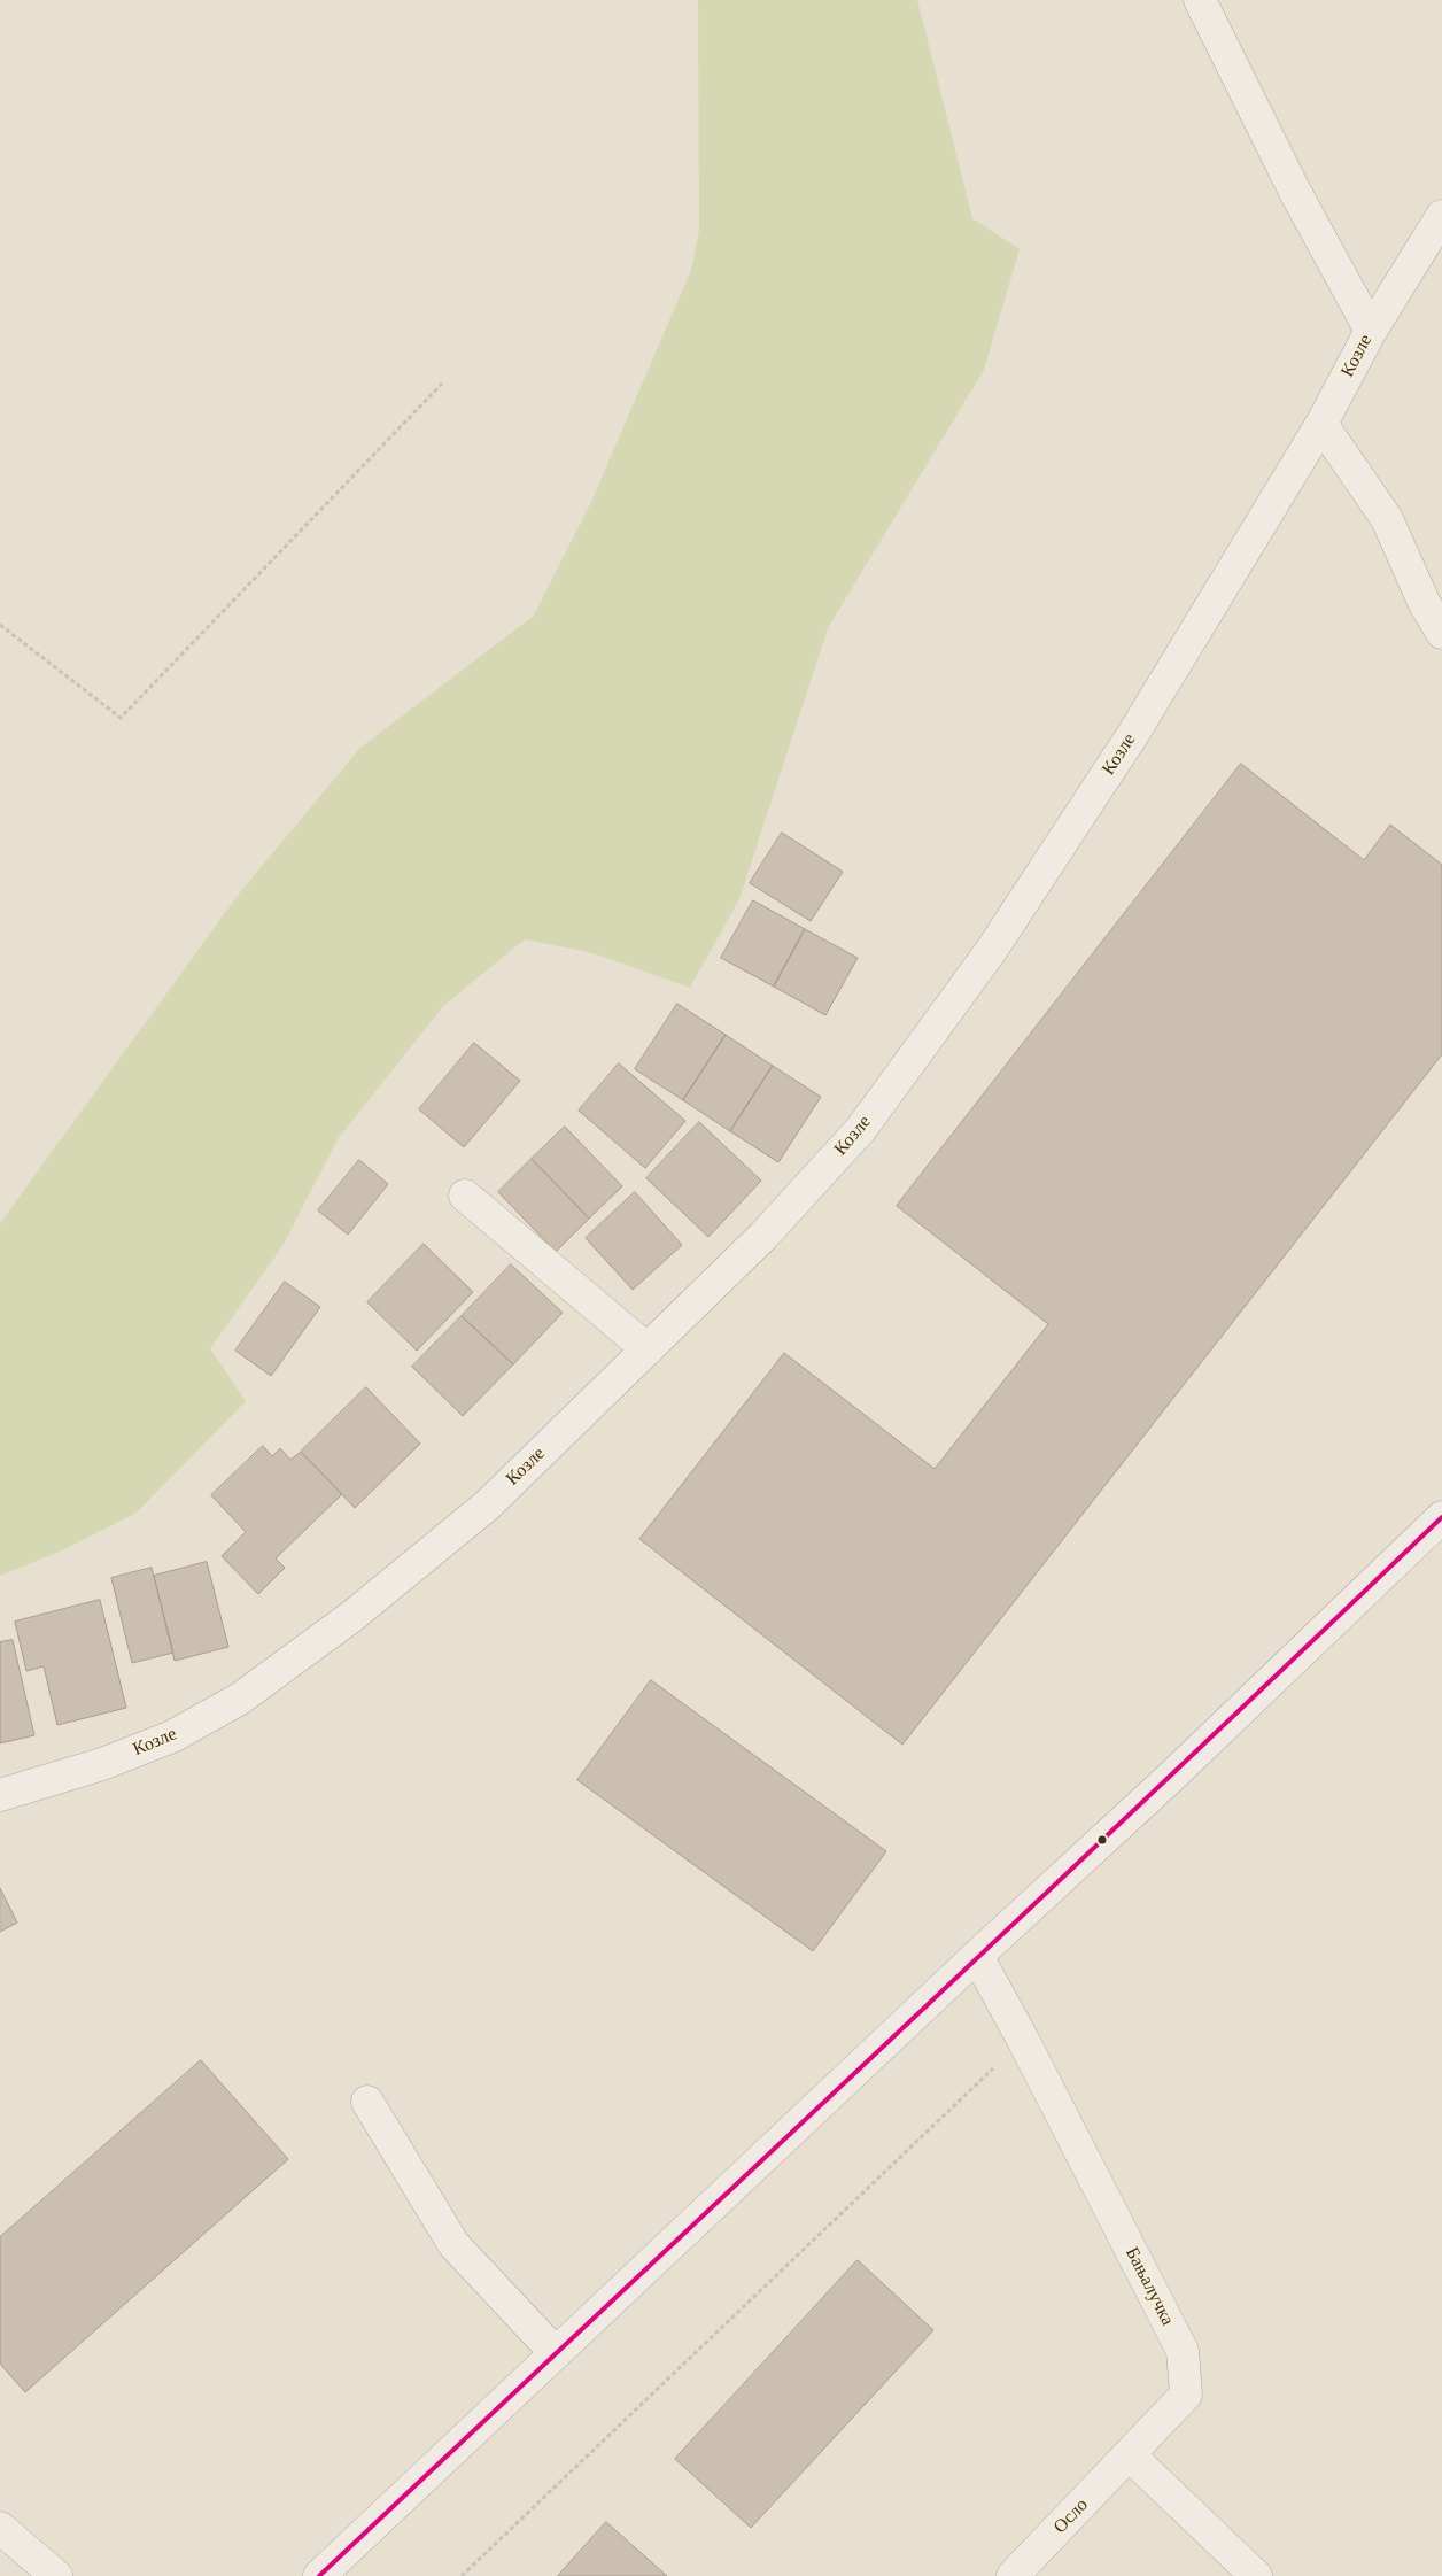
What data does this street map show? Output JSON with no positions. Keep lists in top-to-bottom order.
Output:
{
  "streets": {
    "street": ["Козле", "Бањалучка", "Осло"]
  },
  "crossings": [
    ["Бањалучка", "Осло"]
  ]
}
